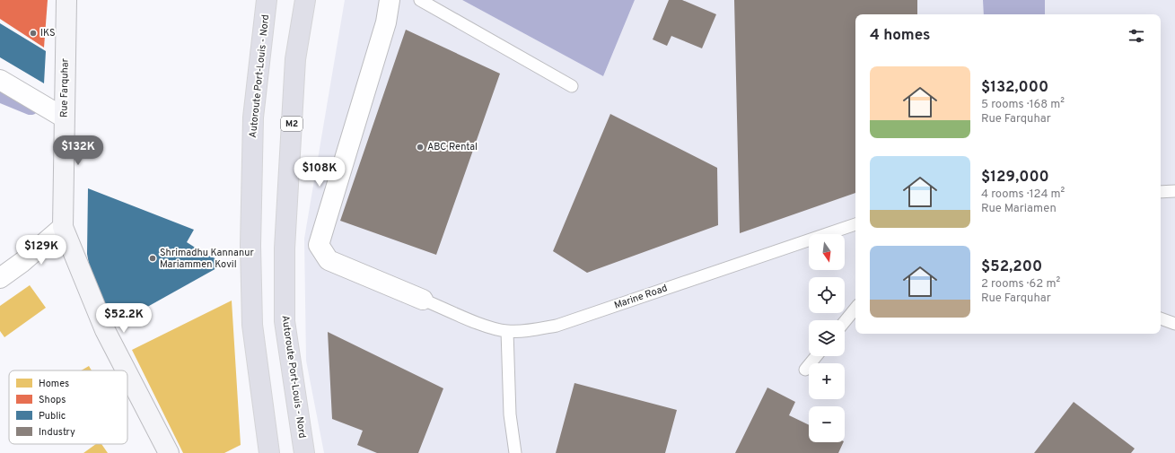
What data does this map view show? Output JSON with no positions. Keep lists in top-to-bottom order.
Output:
{
  "streets": {
    "highway": ["Autoroute Port-Louis - Nord", "M2"],
    "street": ["Rue Farquhar"],
    "lane": ["Marine Road"]
  },
  "places": ["IKS", "ABC Rental", "Shrimadhu Kannanur Mariammen Kovil"],
  "legend": [
    "Homes",
    "Shops",
    "Public",
    "Industry"
  ],
  "north": "bottom",
  "page": {
    "heading": "4 homes",
    "list": [
      {
        "name": "$132,000",
        "note": "5 rooms · 168 m² · Rue Farquhar"
      },
      {
        "name": "$129,000",
        "note": "4 rooms · 124 m² · Rue Mariamen"
      },
      {
        "name": "$52,200",
        "note": "2 rooms · 62 m² · Rue Farquhar"
      }
    ],
    "price": [
      "$132K",
      "$108K",
      "$129K",
      "$52.2K"
    ],
    "map_buttons": ["+", "−"]
  }
}
